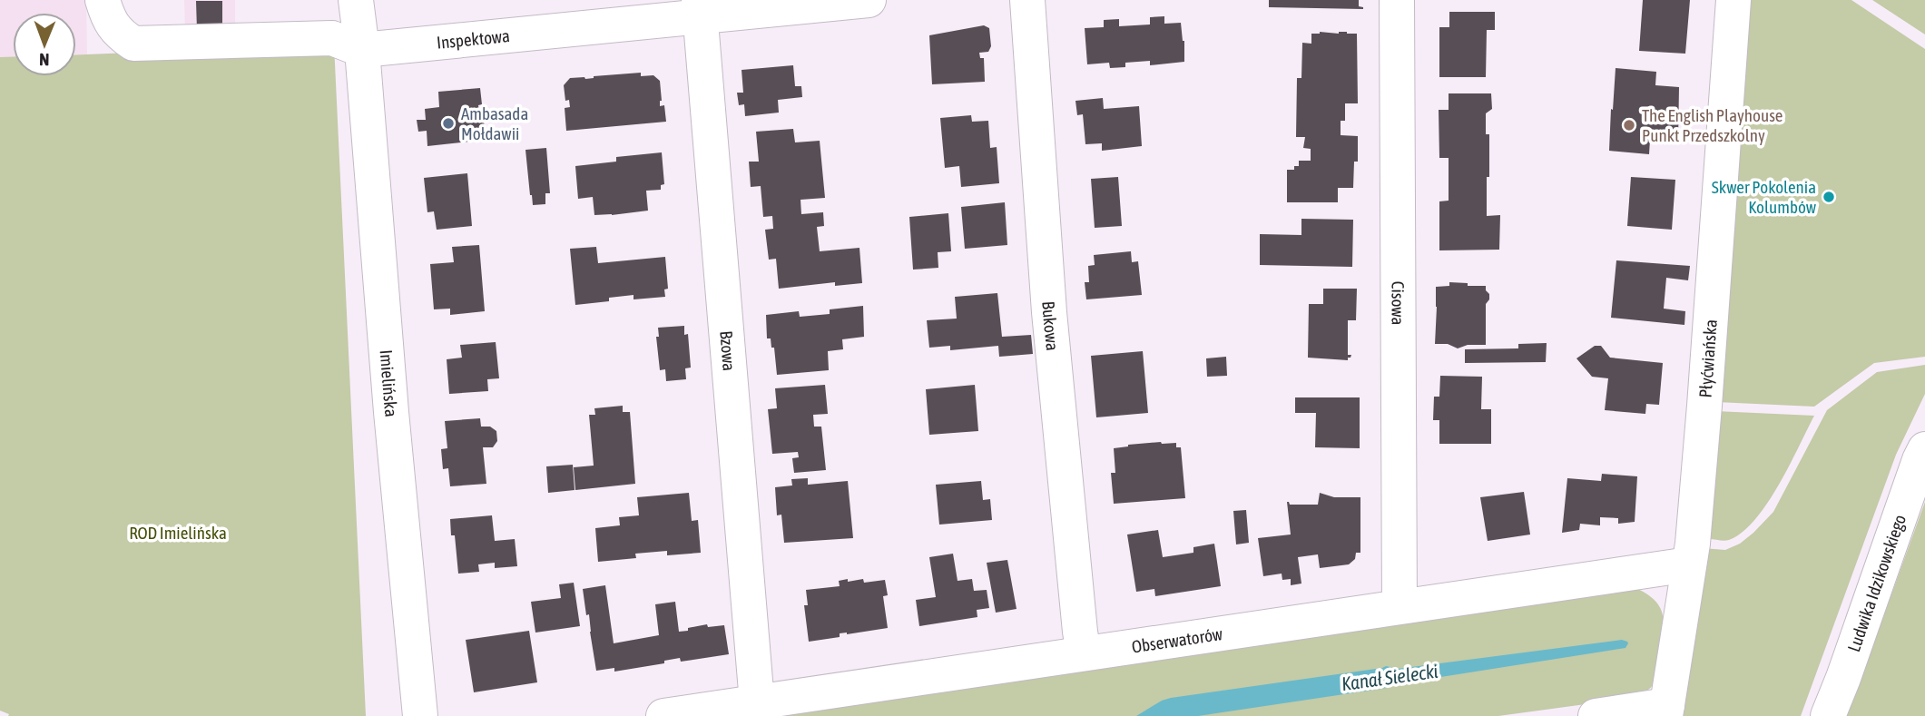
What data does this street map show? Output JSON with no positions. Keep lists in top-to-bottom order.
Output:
{
  "streets": {
    "street": [
      "Inspektowa",
      "Cisowa",
      "Bukowa",
      "Bzowa",
      "Płyćwiańska",
      "Imielińska",
      "Ludwika Idzikowskiego",
      "Obserwatorów"
    ]
  },
  "crossings": [
    ["Inspektowa", "Bzowa"],
    ["Inspektowa", "Imielińska"],
    ["Cisowa", "Obserwatorów"],
    ["Bukowa", "Obserwatorów"],
    ["Bzowa", "Obserwatorów"],
    ["Płyćwiańska", "Obserwatorów"]
  ],
  "water": ["Kanał Sielecki"],
  "parks": ["ROD Imielińska"],
  "places": ["Ambasada Mołdawii", "The English Playhouse Punkt Przedszkolny", "Skwer Pokolenia Kolumbów"],
  "north": "bottom"
}
